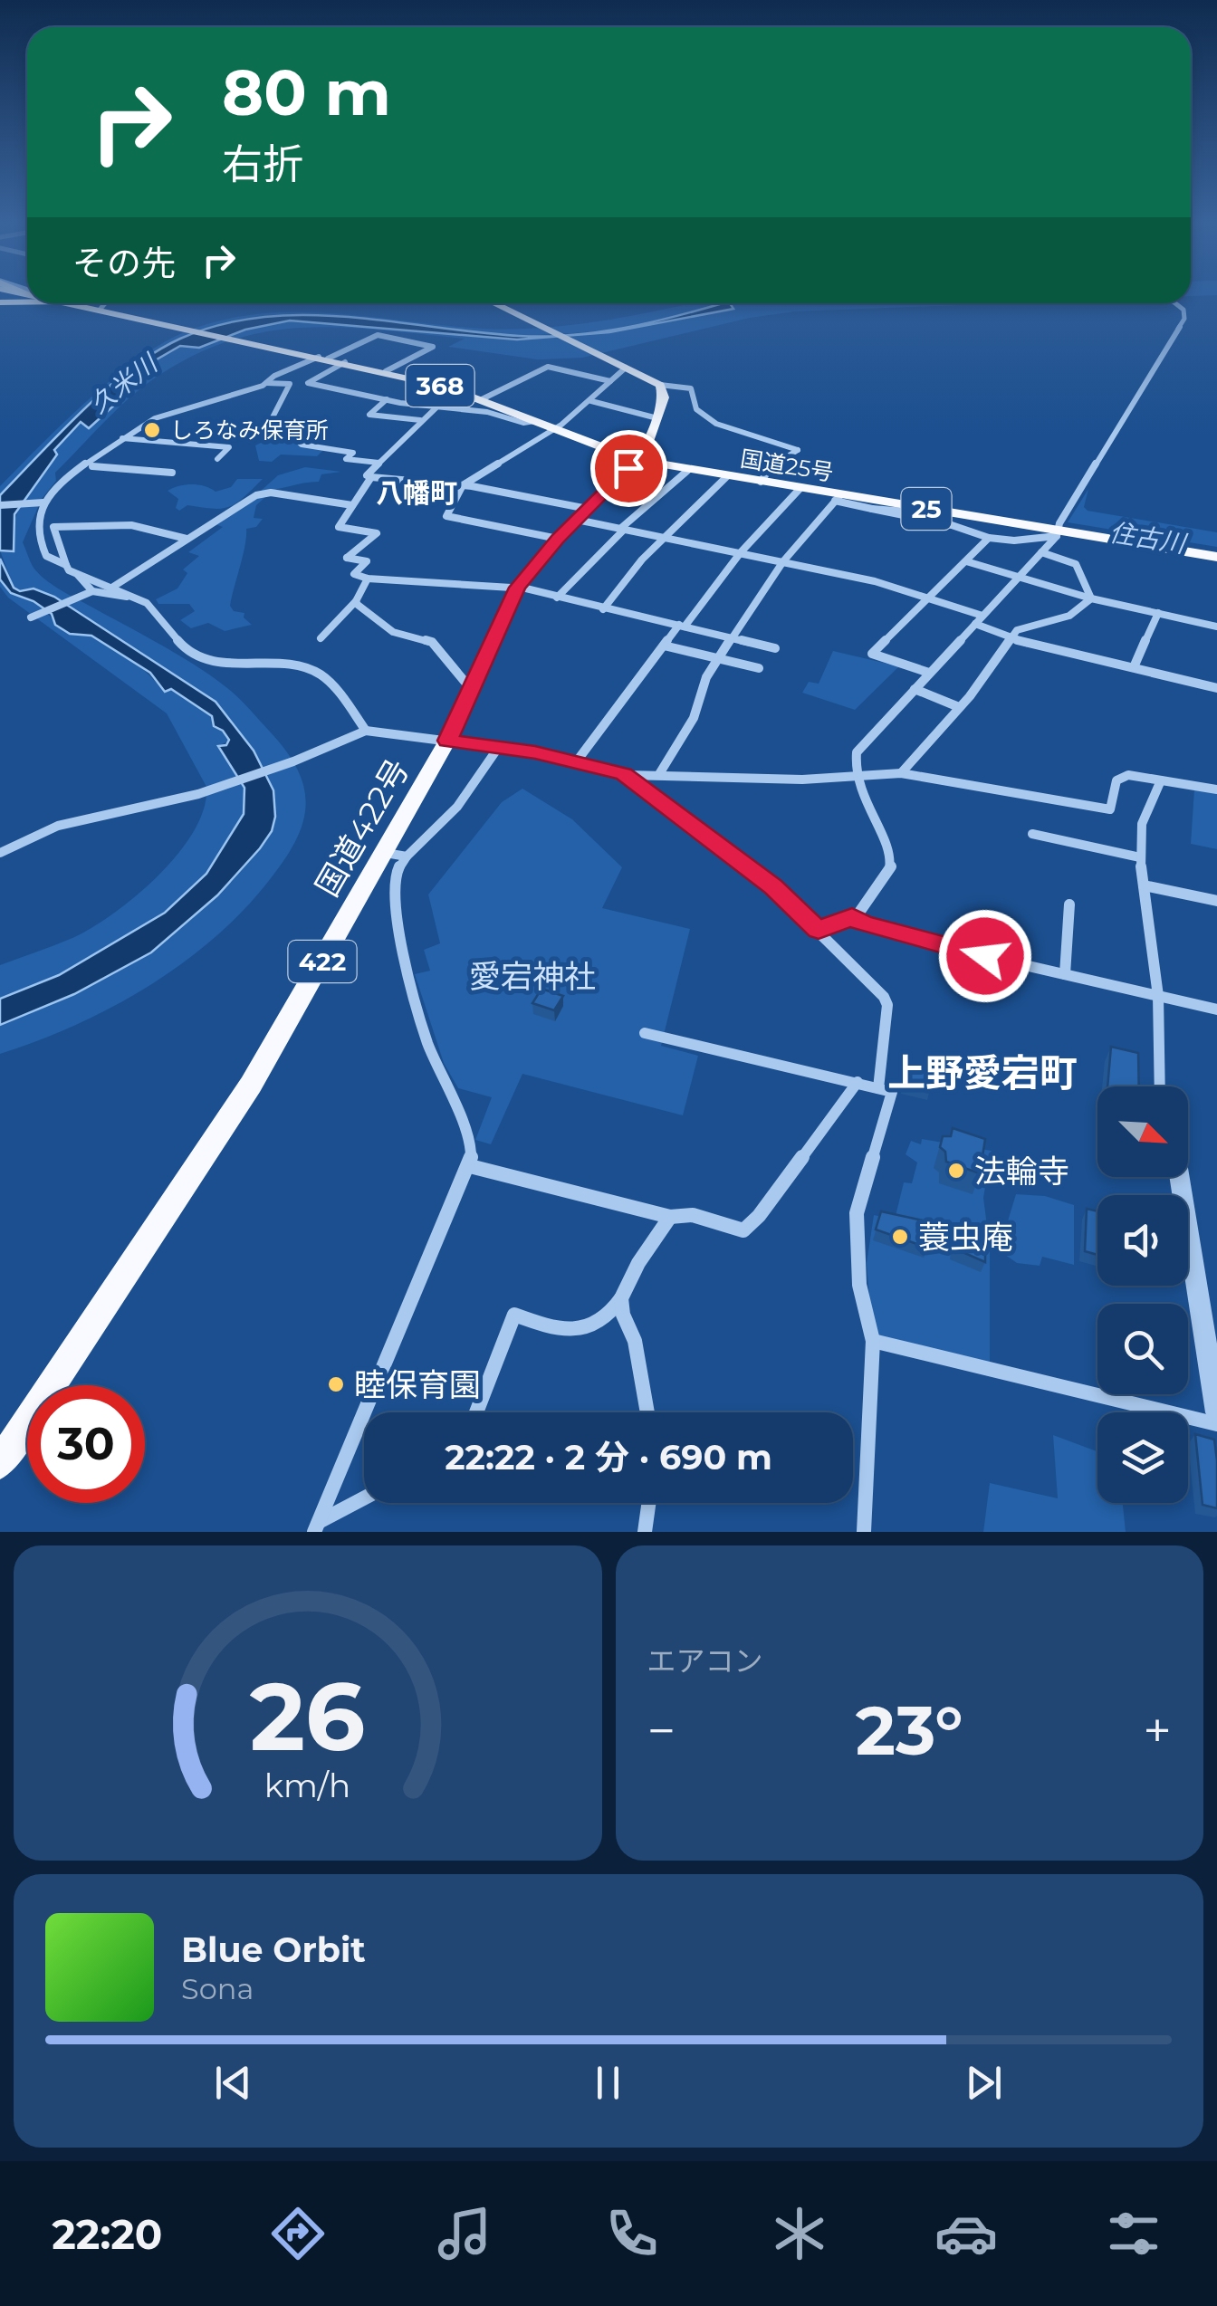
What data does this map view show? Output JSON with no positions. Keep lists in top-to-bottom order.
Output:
{
  "streets": {
    "highway": [
      "368",
      "国道25号",
      "25",
      "国道422号",
      "422"
    ]
  },
  "crossings": [
    ["368", "国道25号"],
    ["368", "国道422号"],
    ["国道25号", "国道422号"]
  ],
  "districts": ["八幡町", "上野愛宕町"],
  "water": ["久米川", "住古川"],
  "parks": ["愛宕神社"],
  "places": [
    "しろなみ保育所",
    "法輪寺",
    "蓑虫庵",
    "睦保育園"
  ],
  "north": "bottom right",
  "page": {
    "turn": ["80 m", "右折"],
    "then": "その先",
    "limit": "30",
    "trip": "22:22 · 2 分 · 690 m",
    "tile": "エアコン",
    "heat": ["−", "23°", "+"],
    "song": ["Blue Orbit", "Sona"],
    "tabs": "22:20",
    "gauge": ["26", "km/h"]
  }
}
